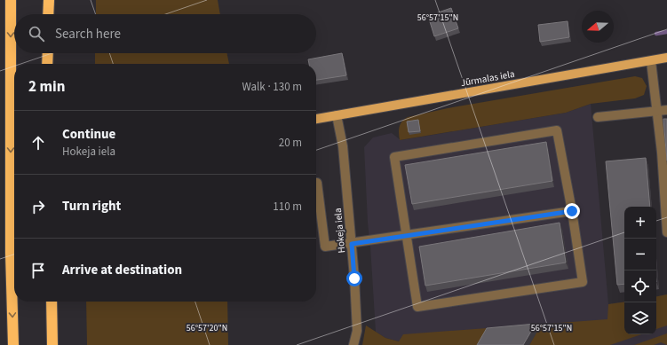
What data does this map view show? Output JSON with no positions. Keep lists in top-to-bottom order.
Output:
{
  "streets": {
    "main road": ["Jūrmalas iela"],
    "street": ["Hokeja iela"]
  },
  "crossings": [
    ["Jūrmalas iela", "Hokeja iela"]
  ],
  "north": "left",
  "page": {
    "search": "Search here",
    "heading": ["2 min", "Walk · 130 m"],
    "list": [
      ["Continue", "Hokeja iela", "20 m"],
      ["Turn right", "110 m"],
      "Arrive at destination"
    ],
    "map_buttons": ["+", "−"]
  },
  "coordinates": ["56°57'15\"N", "56°57'20\"N"]
}
